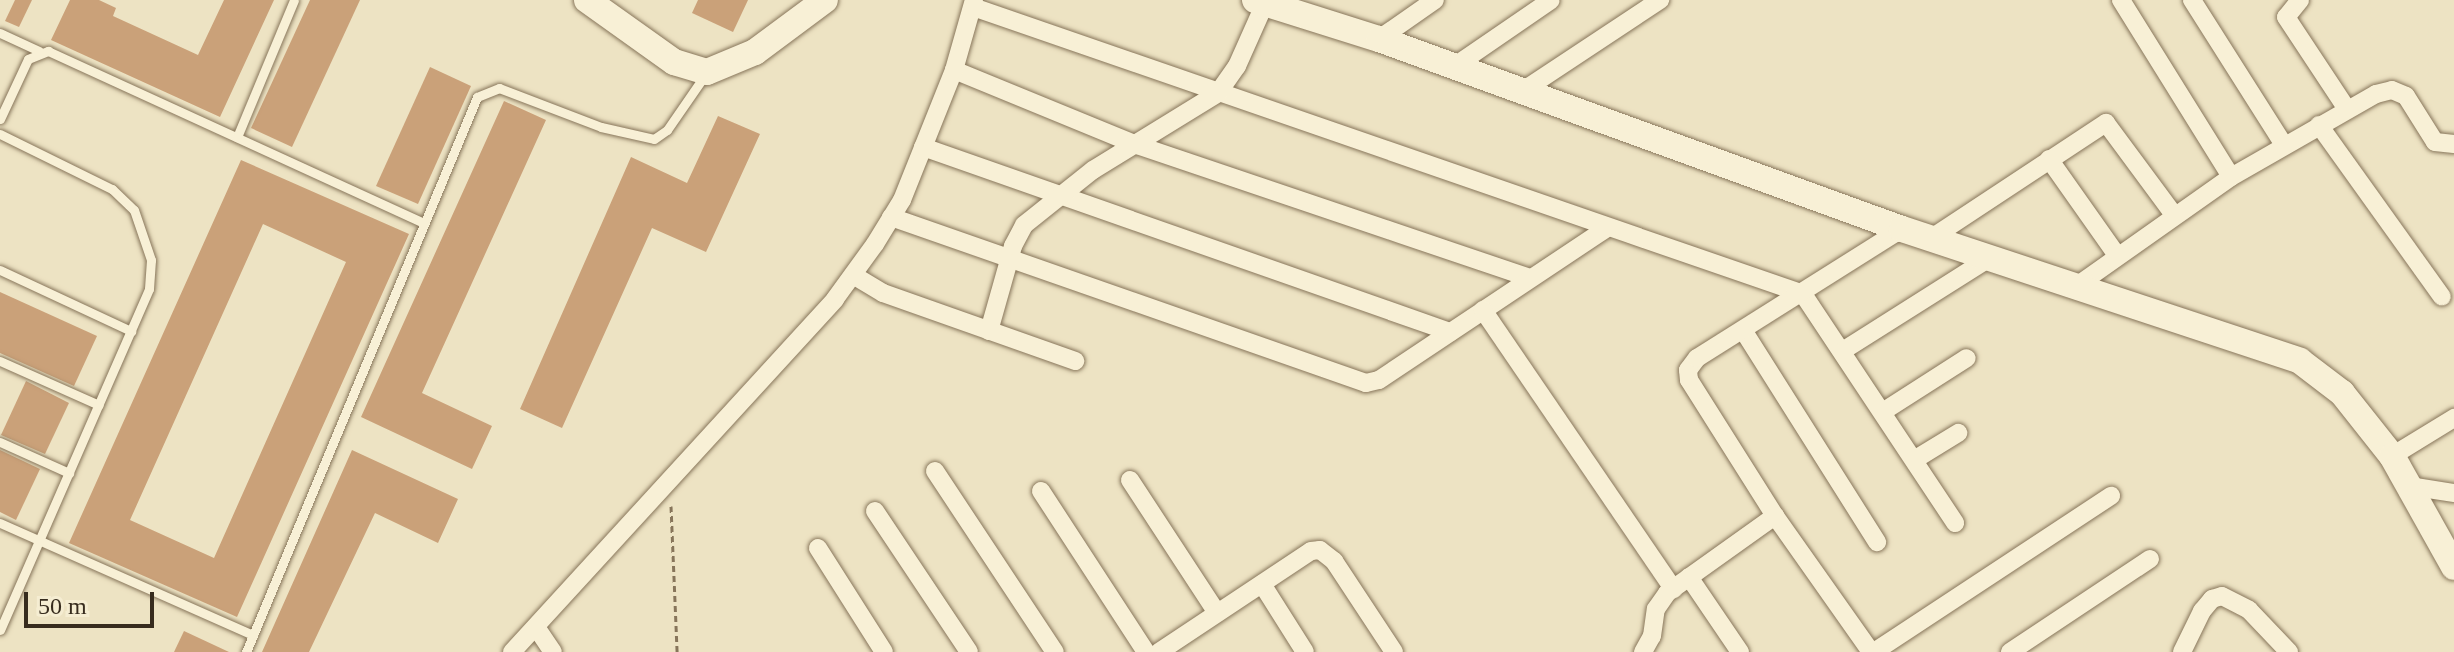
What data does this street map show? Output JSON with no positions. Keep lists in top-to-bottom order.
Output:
{
  "scale_bar": "50 m"
}
